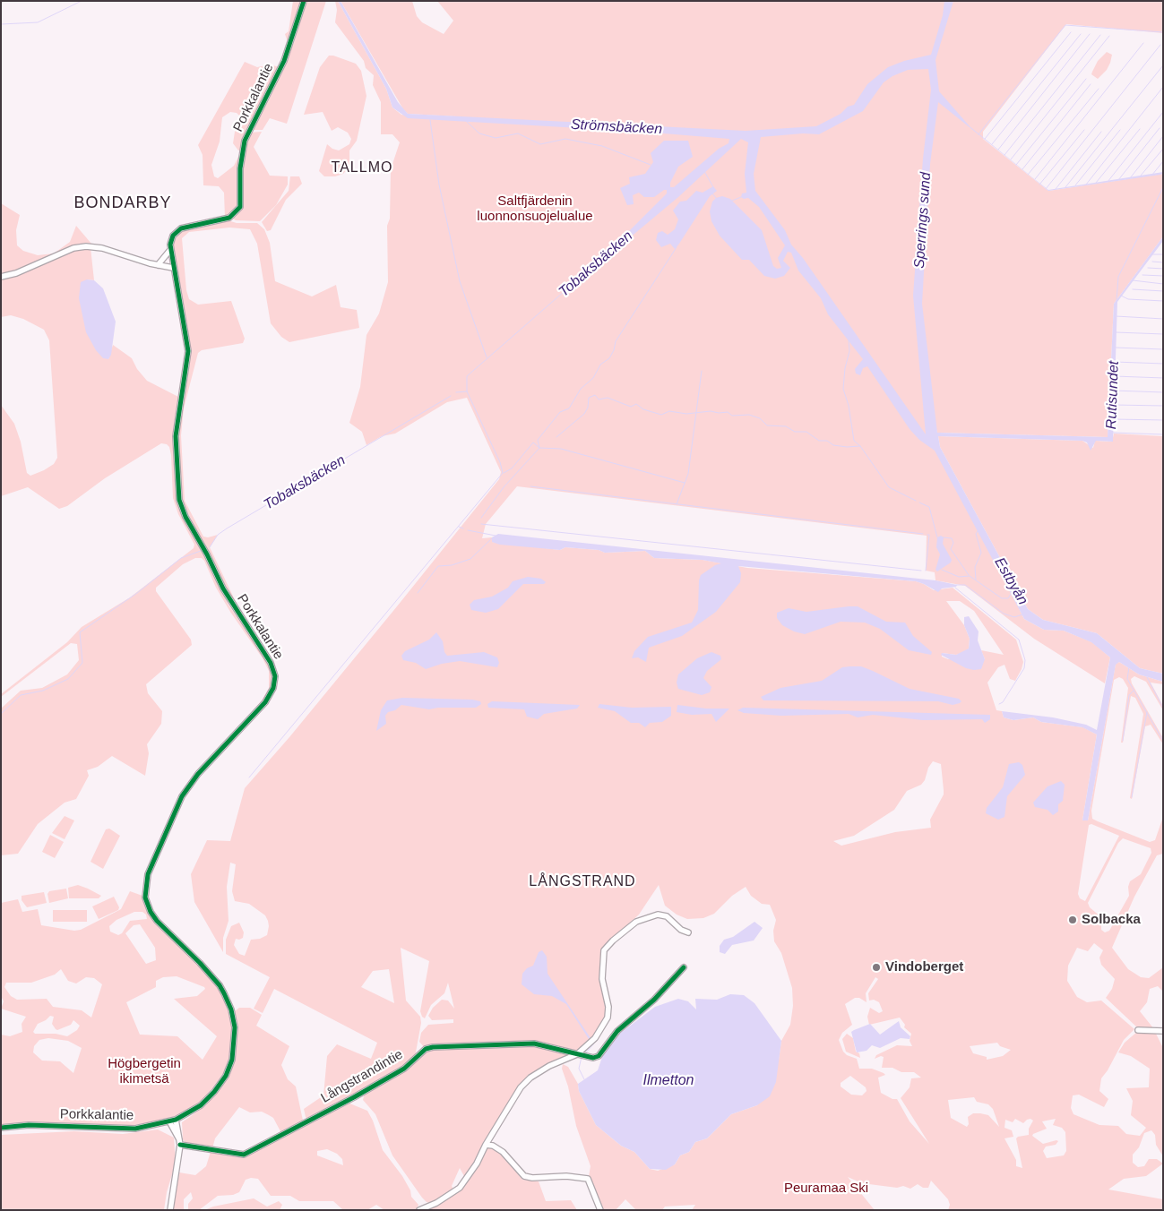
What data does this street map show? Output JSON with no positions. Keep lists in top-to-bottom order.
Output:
{
  "streets": {
    "street": ["Porkkalantie", "Långstrandintie"]
  },
  "districts": ["TALLMO", "BONDARBY", "LÅNGSTRAND"],
  "water": [
    "Strömsbäcken",
    "Sperrings sund",
    "Tobaksbäcken",
    "Rutisundet",
    "Estbyån",
    "Ilmetton"
  ],
  "parks": ["Saltfjärdenin luonnonsuojelualue", "Högbergetin ikimetsä", "Peuramaa Ski"],
  "places": ["Solbacka", "Vindoberget"]
}
